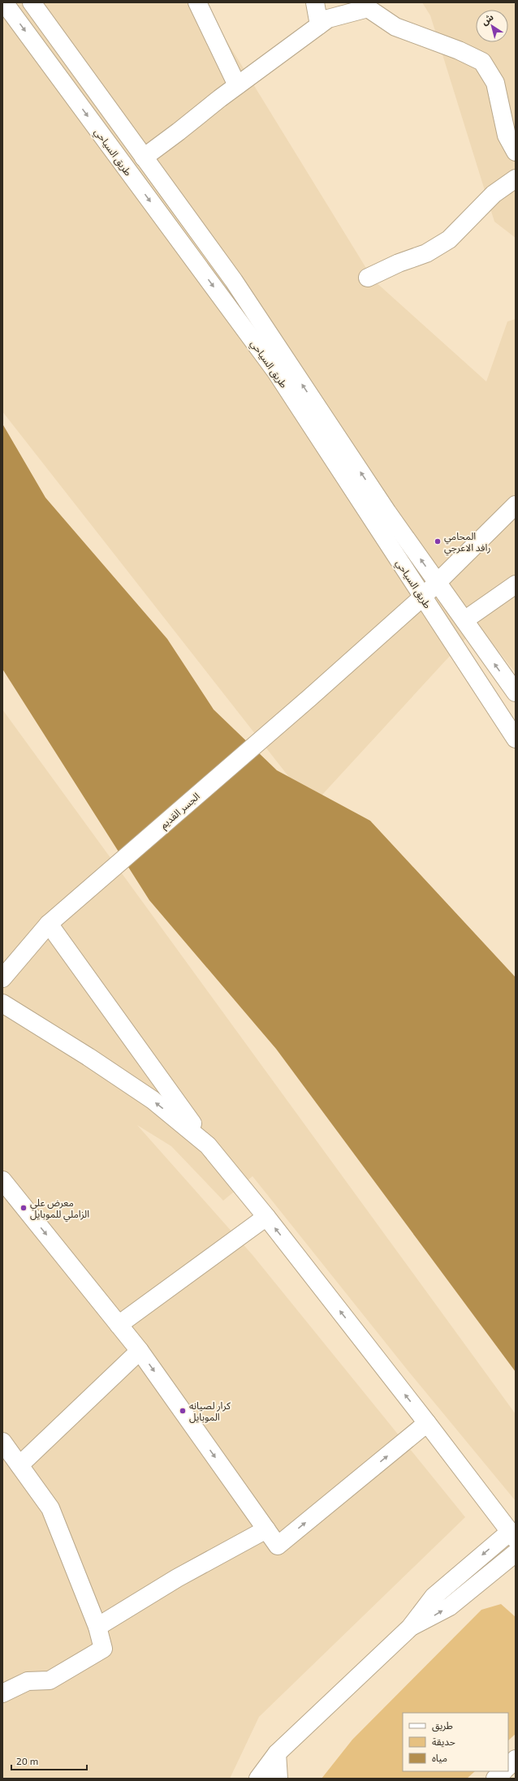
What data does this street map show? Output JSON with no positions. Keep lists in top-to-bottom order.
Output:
{
  "streets": {
    "street": ["طريق السياحي", "الجسر القديم"]
  },
  "crossings": [
    ["طريق السياحي", "الجسر القديم"]
  ],
  "places": ["المحامي رافد الاعرجي", "معرض علي الزاملي للموبايل", "كرار لصيانه الموبايل"],
  "legend": ["طريق", "حديقة", "مياه"],
  "scale_bar": "20 m",
  "north": "top left"
}
